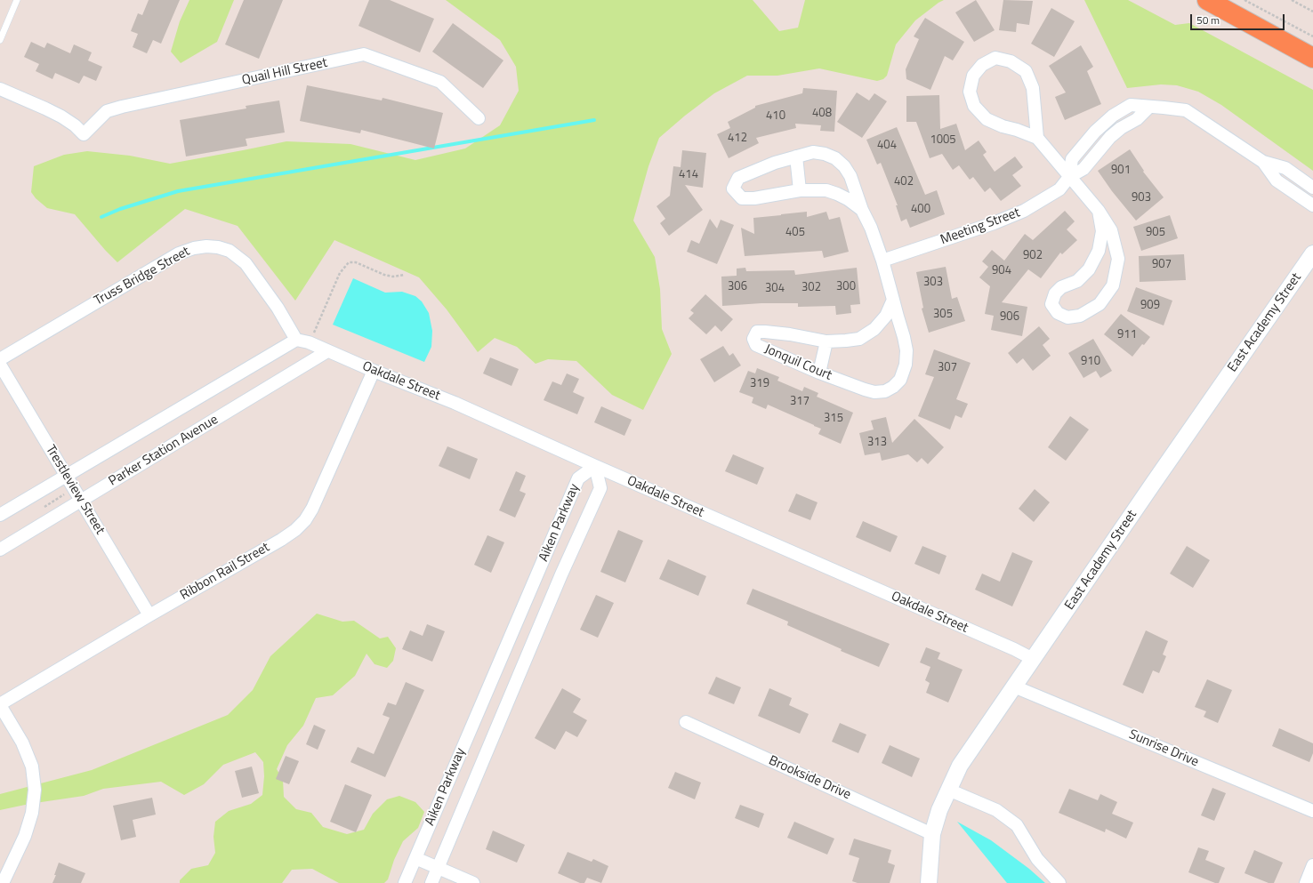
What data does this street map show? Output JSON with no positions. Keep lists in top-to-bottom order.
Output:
{
  "streets": {
    "street": [
      "Quail Hill Street",
      "Meeting Street",
      "Truss Bridge Street",
      "East Academy Street",
      "Jonquil Court",
      "Oakdale Street",
      "Parker Station Avenue",
      "Trestleview Street",
      "Aiken Parkway",
      "Ribbon Rail Street",
      "Sunrise Drive",
      "Brookside Drive"
    ]
  },
  "crossings": [
    ["Meeting Street", "Jonquil Court"],
    ["Truss Bridge Street", "Oakdale Street"],
    ["Truss Bridge Street", "Parker Station Avenue"],
    ["East Academy Street", "Oakdale Street"],
    ["East Academy Street", "Sunrise Drive"],
    ["East Academy Street", "Brookside Drive"],
    ["Oakdale Street", "Parker Station Avenue"],
    ["Oakdale Street", "Aiken Parkway"],
    ["Oakdale Street", "Ribbon Rail Street"],
    ["Parker Station Avenue", "Trestleview Street"],
    ["Trestleview Street", "Ribbon Rail Street"]
  ],
  "house_numbers": [
    "408",
    "410",
    "412",
    "1005",
    "404",
    "901",
    "414",
    "402",
    "903",
    "400",
    "405",
    "905",
    "902",
    "907",
    "904",
    "303",
    "306",
    "300",
    "302",
    "304",
    "909",
    "305",
    "906",
    "911",
    "910",
    "307",
    "319",
    "317",
    "315",
    "313"
  ],
  "scale_bar": "50 m"
}
